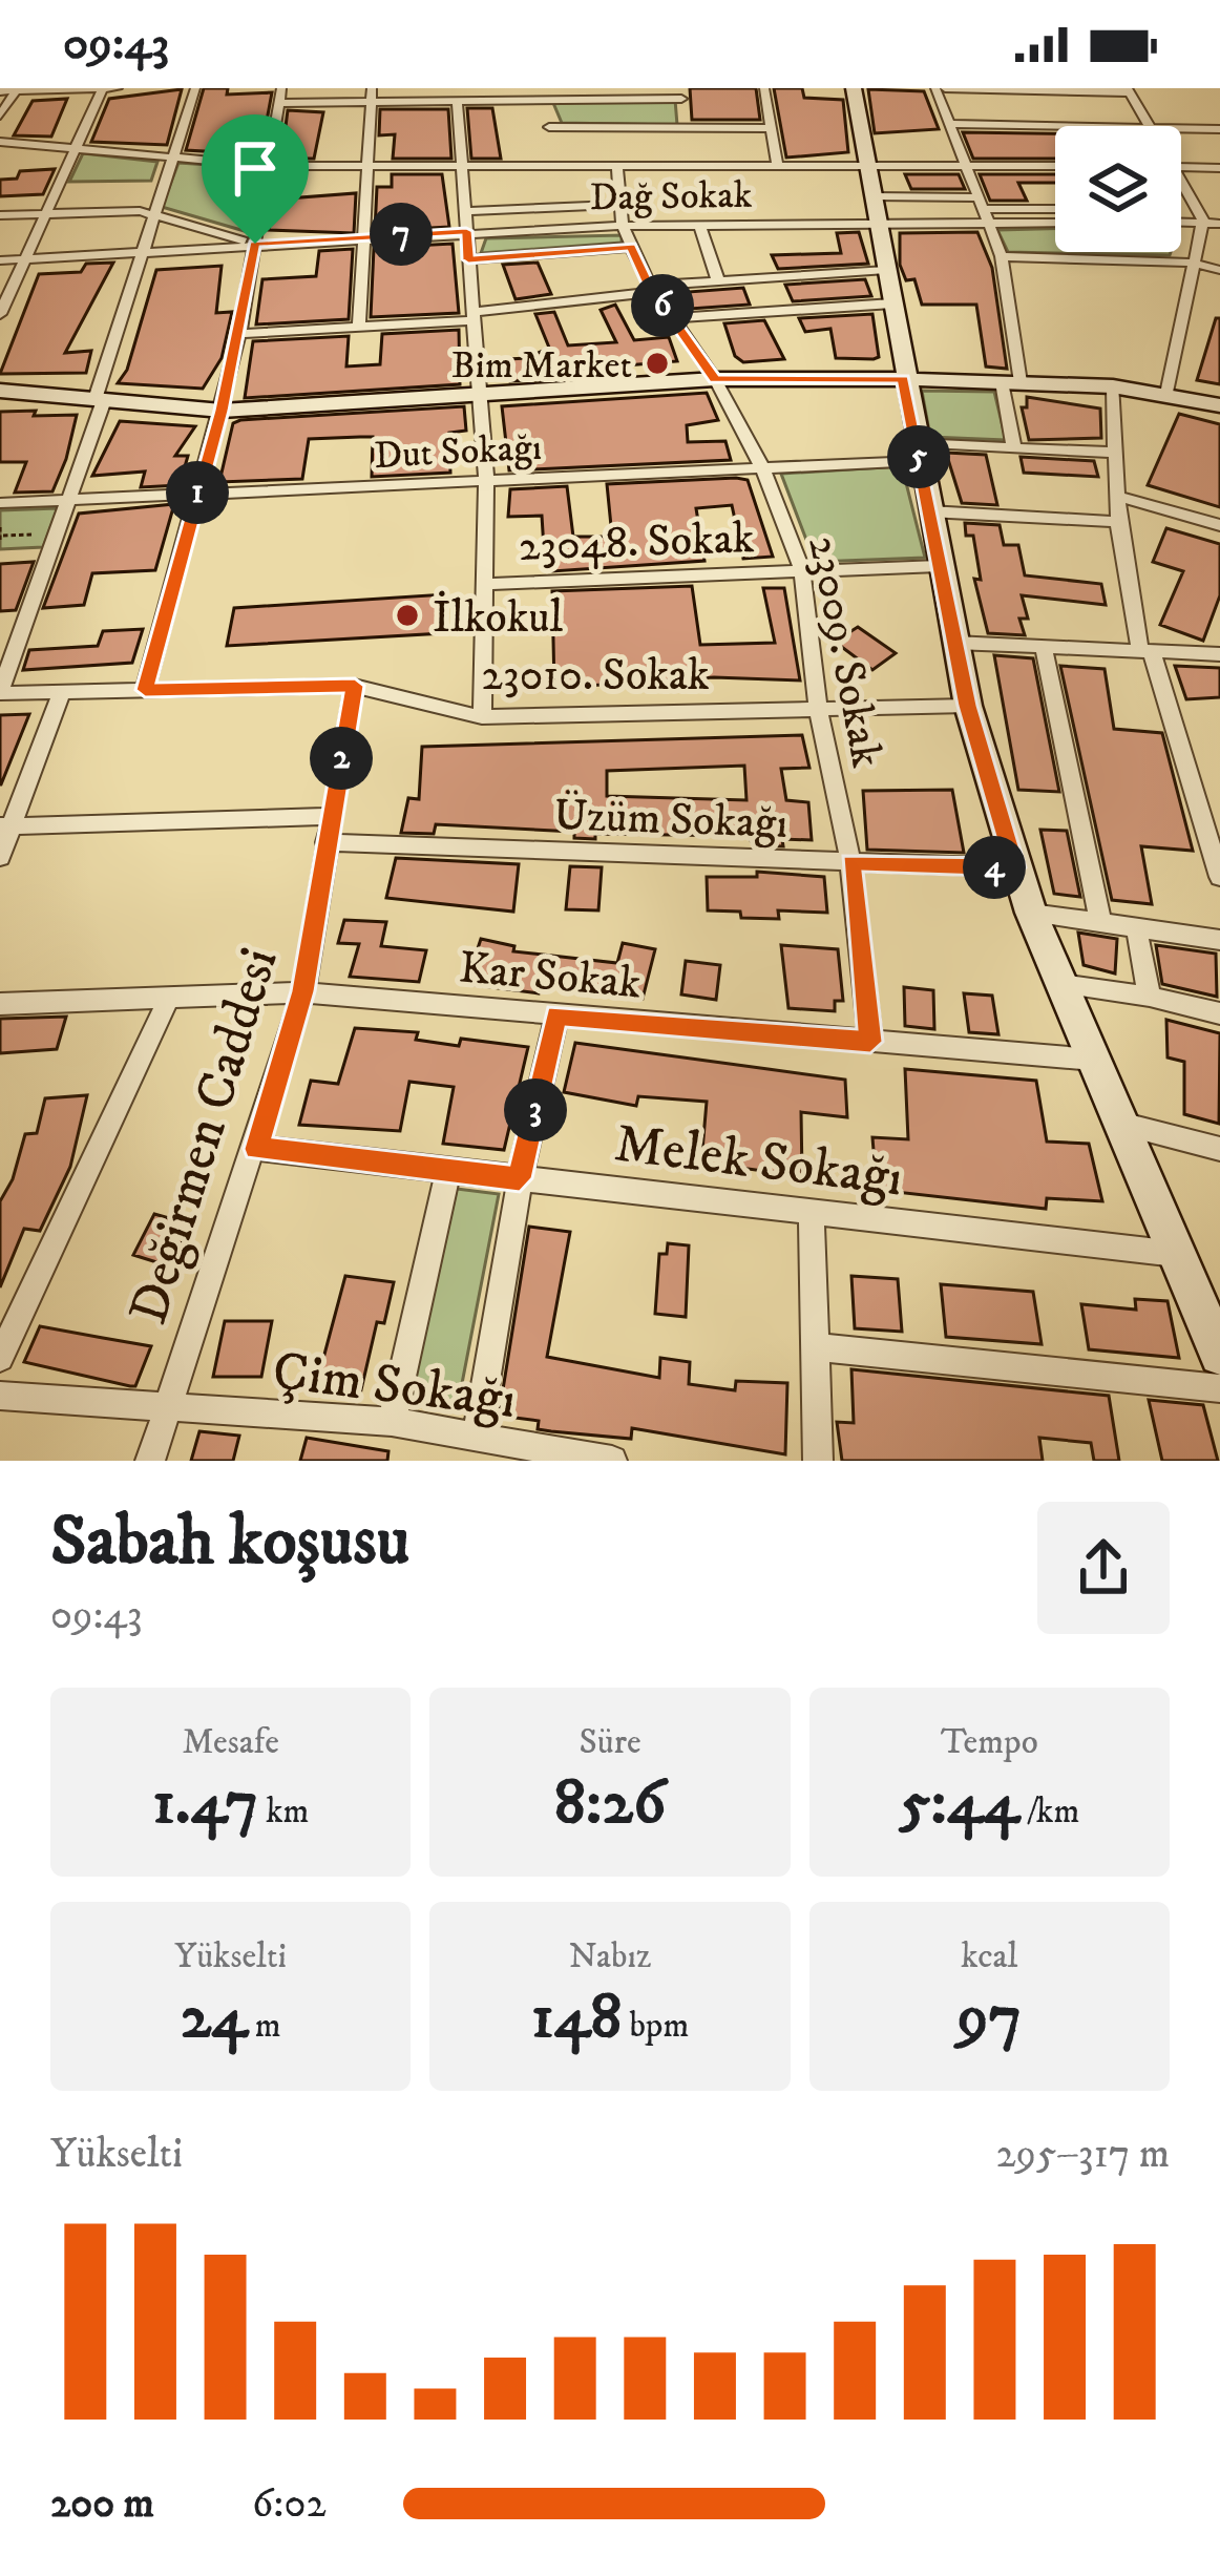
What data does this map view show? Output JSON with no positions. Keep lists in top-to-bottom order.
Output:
{
  "streets": {
    "street": [
      "Dağ Sokak",
      "Dut Sokağı",
      "23048. Sokak",
      "23009. Sokak",
      "23010. Sokak",
      "Üzüm Sokağı",
      "Kar Sokak",
      "Değirmen Caddesi",
      "Melek Sokağı",
      "Çim Sokağı"
    ]
  },
  "crossings": [
    ["Dağ Sokak", "23009. Sokak"],
    ["Dut Sokağı", "23009. Sokak"],
    ["23048. Sokak", "23009. Sokak"],
    ["23009. Sokak", "23010. Sokak"],
    ["23009. Sokak", "Üzüm Sokağı"],
    ["23009. Sokak", "Kar Sokak"],
    ["23010. Sokak", "Değirmen Caddesi"],
    ["Üzüm Sokağı", "Değirmen Caddesi"],
    ["Kar Sokak", "Değirmen Caddesi"],
    ["Değirmen Caddesi", "Melek Sokağı"],
    ["Değirmen Caddesi", "Çim Sokağı"]
  ],
  "places": ["Bim Market", "İlkokul"],
  "page": {
    "status": "09:43",
    "pins": [
      "7",
      "6",
      "5",
      "1",
      "2",
      "4",
      "3"
    ],
    "heading": ["Sabah koşusu", "09:43"],
    "stats": [
      ["Mesafe", "1.47 km"],
      ["Süre", "8:26"],
      ["Tempo", "5:44 /km"],
      ["Yükselti", "24 m"],
      ["Nabız", "148 bpm"],
      ["kcal", "97"]
    ],
    "chart": ["Yükselti", "295–317 m"],
    "list": [
      {
        "name": "200 m",
        "note": "6:02"
      }
    ]
  }
}
